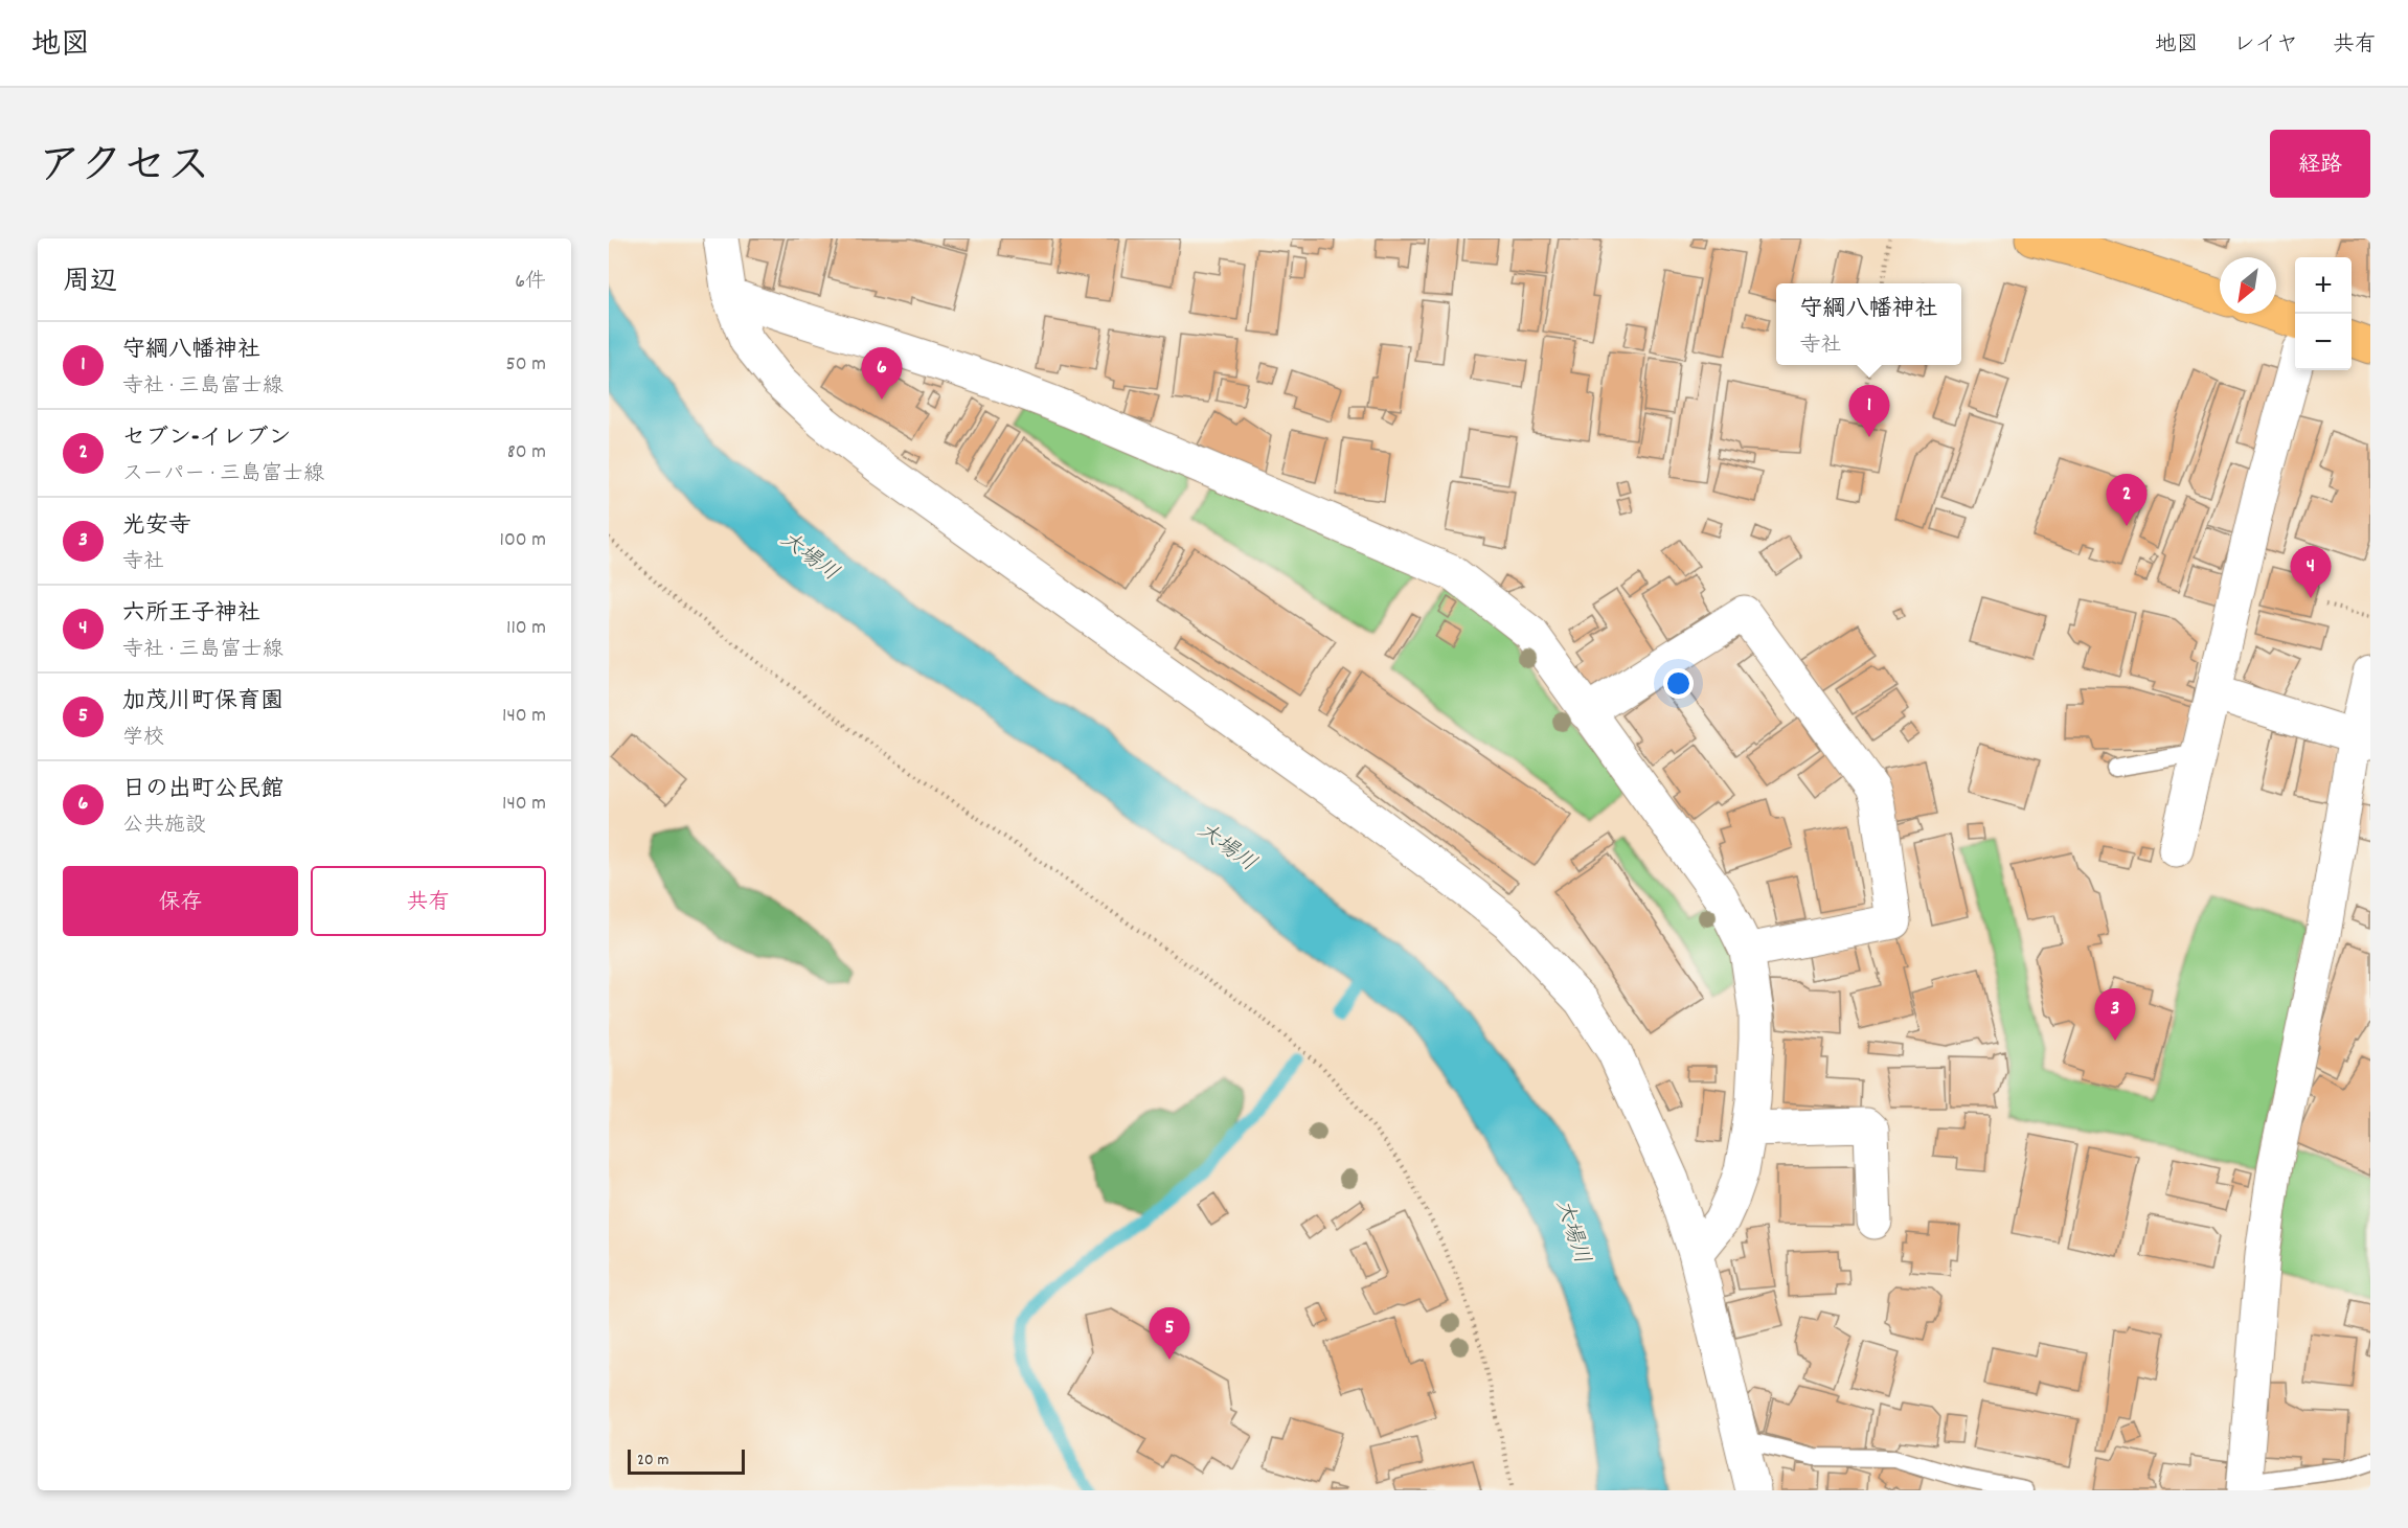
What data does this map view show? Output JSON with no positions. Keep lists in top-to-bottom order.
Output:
{
  "water": ["大場川"],
  "scale_bar": "20 m",
  "north": "bottom left",
  "page": {
    "header": "地図",
    "nav": ["地図", "レイヤ", "共有"],
    "title": "アクセス",
    "buttons": [
      "経路",
      ["保存", "共有"]
    ],
    "heading": ["周辺", "6件"],
    "map_buttons": ["+", "−"],
    "popup": ["守綱八幡神社", "寺社"],
    "list": [
      {
        "mark": "1",
        "name": "守綱八幡神社",
        "note": "寺社 · 三島富士線",
        "value": "50 m"
      },
      {
        "mark": "2",
        "name": "セブン-イレブン",
        "note": "スーパー · 三島富士線",
        "value": "80 m"
      },
      {
        "mark": "3",
        "name": "光安寺",
        "note": "寺社",
        "value": "100 m"
      },
      {
        "mark": "4",
        "name": "六所王子神社",
        "note": "寺社 · 三島富士線",
        "value": "110 m"
      },
      {
        "mark": "5",
        "name": "加茂川町保育園",
        "note": "学校",
        "value": "140 m"
      },
      {
        "mark": "6",
        "name": "日の出町公民館",
        "note": "公共施設",
        "value": "140 m"
      }
    ],
    "pins": [
      "6",
      "1",
      "2",
      "4",
      "3",
      "5"
    ],
    "scale": "20 m"
  }
}
